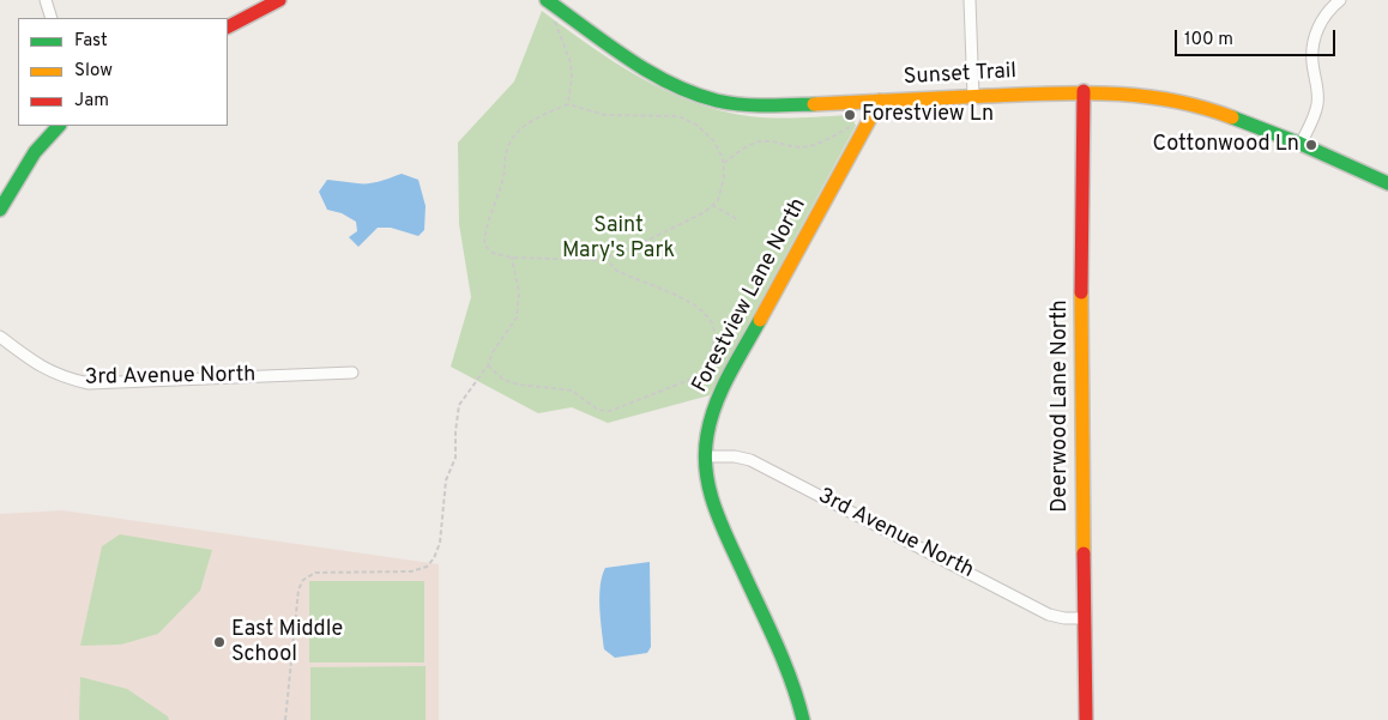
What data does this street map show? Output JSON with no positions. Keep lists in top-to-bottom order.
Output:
{
  "streets": {
    "street": [
      "Sunset Trail",
      "Forestview Lane North",
      "3rd Avenue North",
      "Deerwood Lane North"
    ]
  },
  "crossings": [
    ["Sunset Trail", "Forestview Lane North"],
    ["Sunset Trail", "Deerwood Lane North"],
    ["Forestview Lane North", "3rd Avenue North"],
    ["3rd Avenue North", "Deerwood Lane North"]
  ],
  "parks": ["Saint Mary's Park"],
  "places": ["Forestview Ln", "Cottonwood Ln", "East Middle School"],
  "legend": ["Fast", "Slow", "Jam"],
  "scale_bar": "100 m"
}
